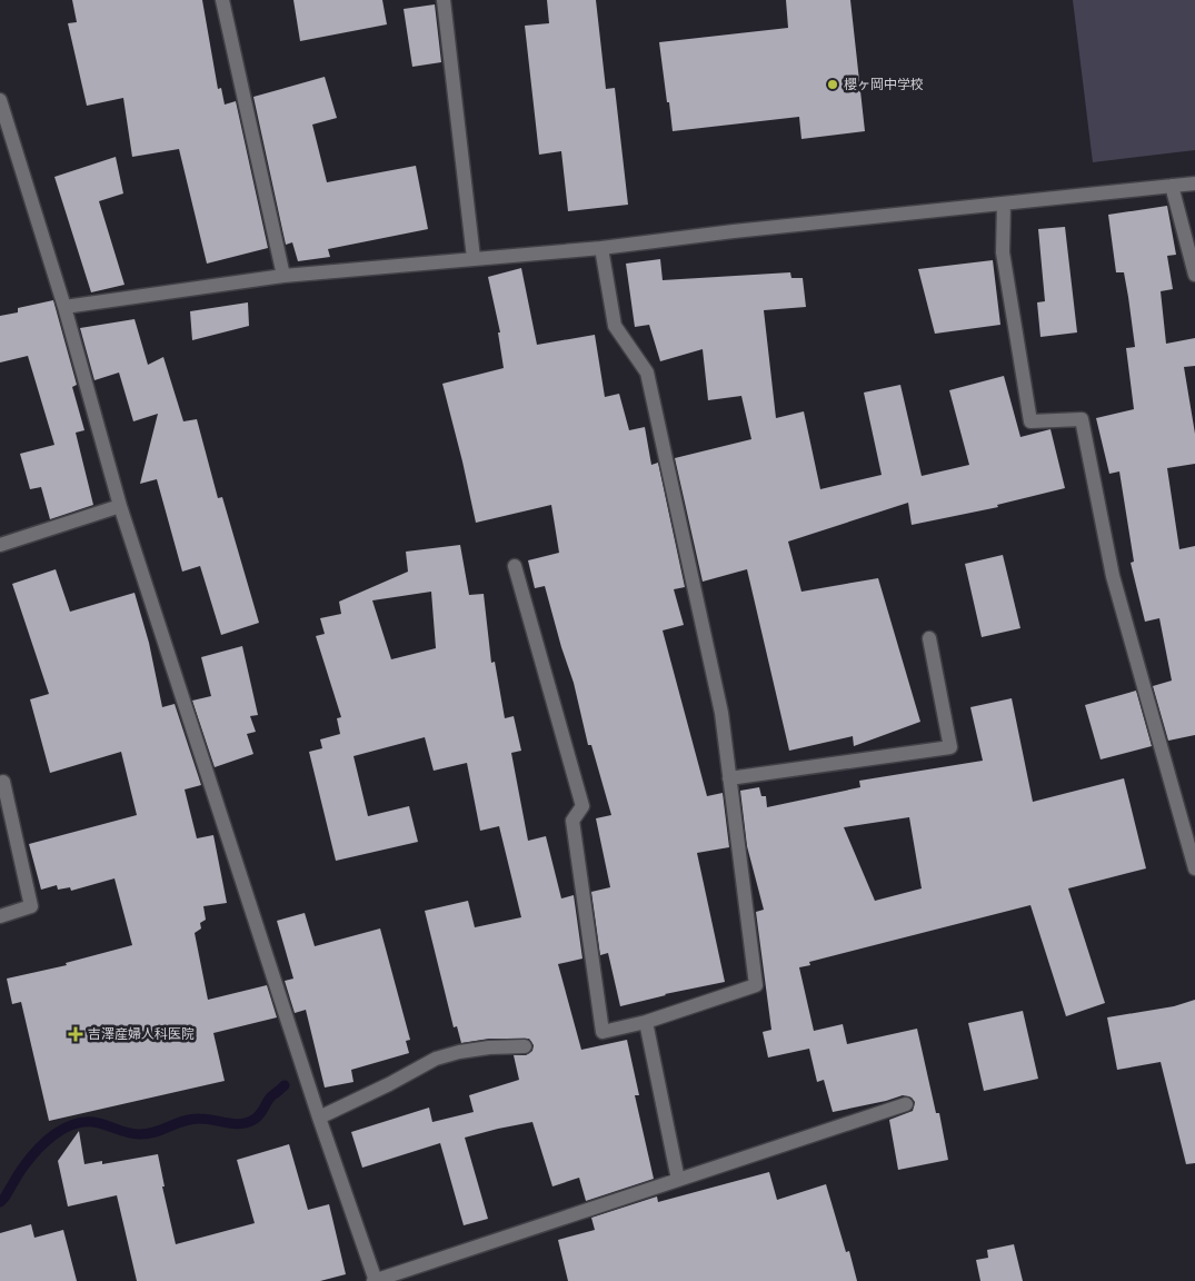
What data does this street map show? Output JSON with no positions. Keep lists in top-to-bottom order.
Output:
{
  "places": {
    "other": ["櫻ヶ岡中学校"],
    "health": ["吉澤産婦人科医院"]
  }
}
